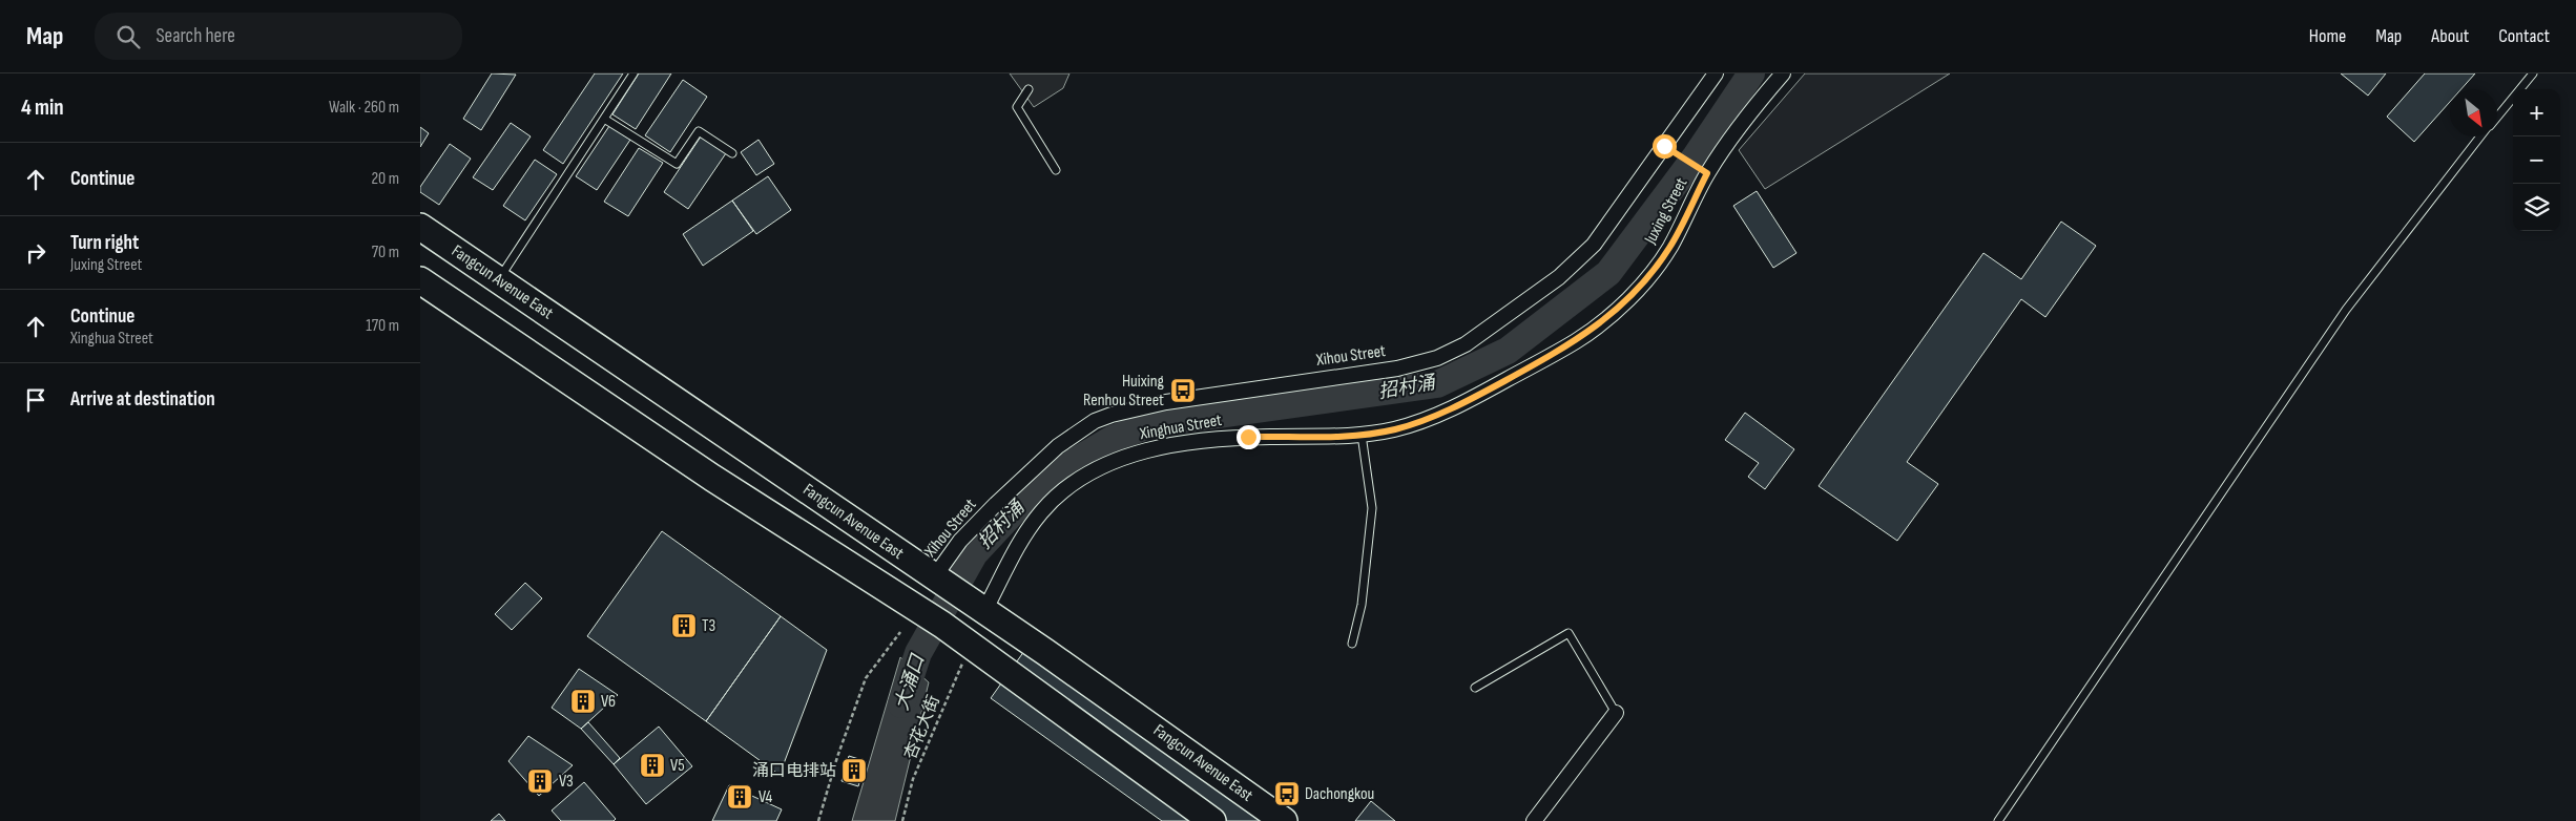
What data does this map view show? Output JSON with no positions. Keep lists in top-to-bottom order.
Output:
{
  "streets": {
    "highway": ["Fangcun Avenue East"],
    "street": ["Juxing Street", "Xihou Street", "Xinghua Street"],
    "path": ["杏花大街"]
  },
  "crossings": [
    ["Juxing Street", "Xinghua Street"],
    ["Fangcun Avenue East", "Xihou Street"],
    ["Fangcun Avenue East", "Xinghua Street"]
  ],
  "water": ["招村涌", "大涌口"],
  "places": {
    "bus stop": ["Huixing Renhou Street", "Dachongkou"],
    "building": [
      "T3",
      "V6",
      "V5",
      "涌口电排站",
      "V3",
      "V4"
    ]
  },
  "north": "bottom right",
  "page": {
    "header": "Map",
    "search": "Search here",
    "nav": [
      "Home",
      "Map",
      "About",
      "Contact"
    ],
    "heading": ["4 min", "Walk · 260 m"],
    "map_buttons": ["+", "−"],
    "list": [
      ["Continue", "20 m"],
      ["Turn right", "Juxing Street", "70 m"],
      ["Continue", "Xinghua Street", "170 m"],
      "Arrive at destination"
    ]
  }
}
